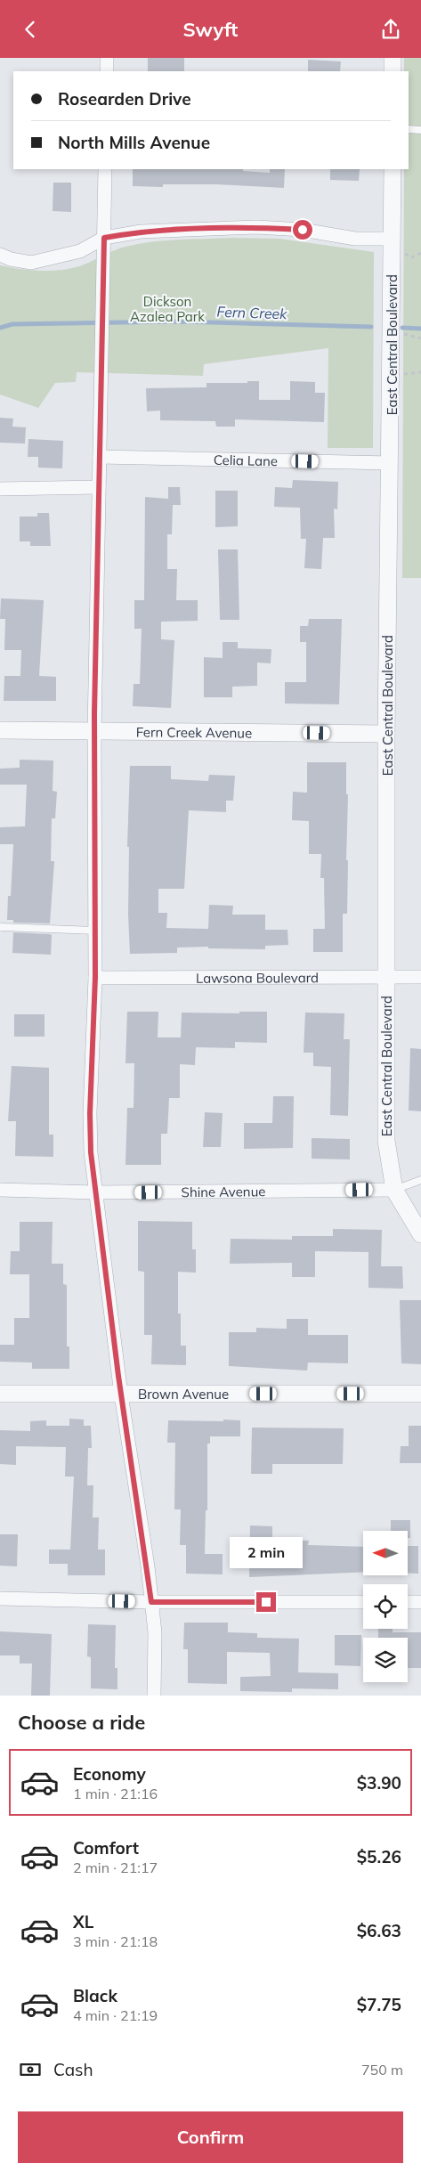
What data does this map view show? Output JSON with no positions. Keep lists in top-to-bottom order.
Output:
{
  "streets": {
    "street": [
      "East Central Boulevard",
      "Celia Lane",
      "Fern Creek Avenue",
      "Lawsona Boulevard",
      "Shine Avenue",
      "Brown Avenue"
    ]
  },
  "crossings": [
    ["East Central Boulevard", "Celia Lane"],
    ["East Central Boulevard", "Fern Creek Avenue"],
    ["East Central Boulevard", "Lawsona Boulevard"],
    ["East Central Boulevard", "Shine Avenue"]
  ],
  "water": ["Fern Creek"],
  "parks": ["Dickson Azalea Park"],
  "north": "left",
  "page": {
    "header": "Swyft",
    "banner": ["Rosearden Drive", "North Mills Avenue"],
    "bubble": "2 min",
    "heading": "Choose a ride",
    "list": [
      {
        "name": "Economy",
        "note": "1 min · 21:16",
        "value": "$3.90"
      },
      {
        "name": "Comfort",
        "note": "2 min · 21:17",
        "value": "$5.26"
      },
      {
        "name": "XL",
        "note": "3 min · 21:18",
        "value": "$6.63"
      },
      {
        "name": "Black",
        "note": "4 min · 21:19",
        "value": "$7.75"
      }
    ],
    "pay": ["Cash", "750 m"],
    "buttons": "Confirm"
  }
}
